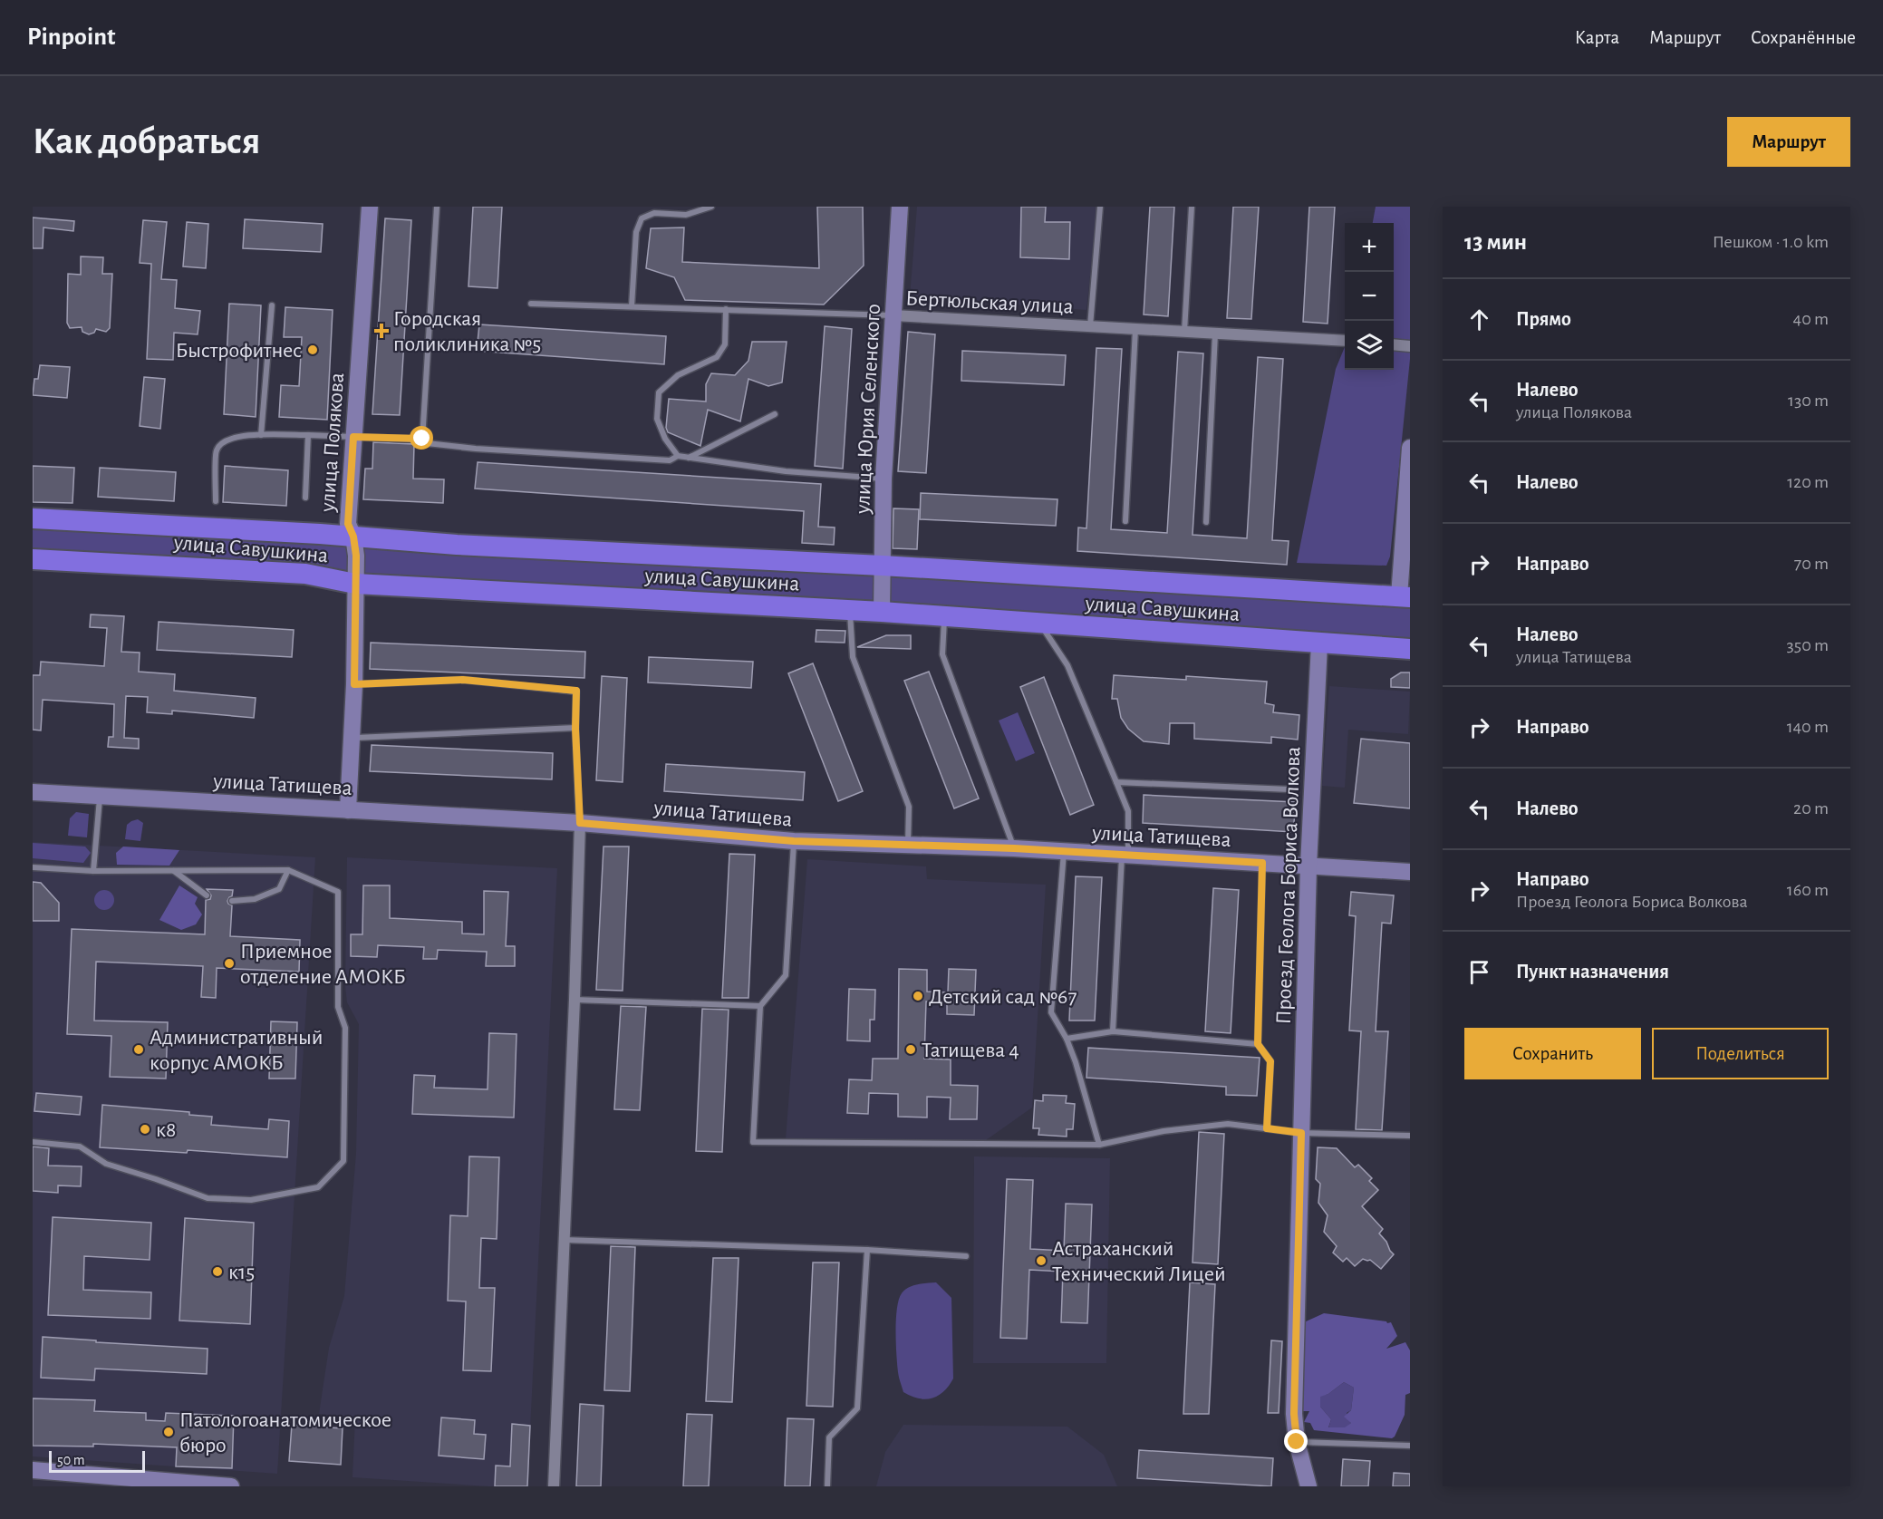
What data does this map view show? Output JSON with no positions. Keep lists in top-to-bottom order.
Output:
{
  "streets": {
    "highway": ["улица Савушкина"],
    "street": [
      "Бертюльская улица",
      "улица Юрия Селенского",
      "улица Полякова",
      "улица Татищева",
      "Проезд Геолога Бориса Волкова"
    ]
  },
  "crossings": [
    ["Бертюльская улица", "улица Юрия Селенского"],
    ["улица Юрия Селенского", "улица Савушкина"],
    ["улица Полякова", "улица Савушкина"],
    ["улица Полякова", "улица Татищева"],
    ["улица Савушкина", "Проезд Геолога Бориса Волкова"],
    ["улица Татищева", "Проезд Геолога Бориса Волкова"]
  ],
  "places": {
    "health": ["Городская поликлиника №5"],
    "other": [
      "Быстрофитнес",
      "Приемное отделение АМОКБ",
      "Детский сад №67",
      "Административный корпус АМОКБ",
      "Татищева 4",
      "к8",
      "Астраханский Технический Лицей",
      "к15",
      "Патологоанатомическое бюро"
    ]
  },
  "scale_bar": "50 m",
  "page": {
    "header": "Pinpoint",
    "nav": ["Карта", "Маршрут", "Сохранённые"],
    "buttons": [
      "Маршрут",
      ["Сохранить", "Поделиться"]
    ],
    "title": "Как добраться",
    "heading": ["13 мин", "Пешком · 1.0 km"],
    "map_buttons": ["+", "−"],
    "list": [
      ["Прямо", "40 m"],
      ["Налево", "улица Полякова", "130 m"],
      ["Налево", "120 m"],
      ["Направо", "70 m"],
      ["Налево", "улица Татищева", "350 m"],
      ["Направо", "140 m"],
      ["Налево", "20 m"],
      ["Направо", "Проезд Геолога Бориса Волкова", "160 m"],
      "Пункт назначения"
    ],
    "scale": "50 m"
  }
}
